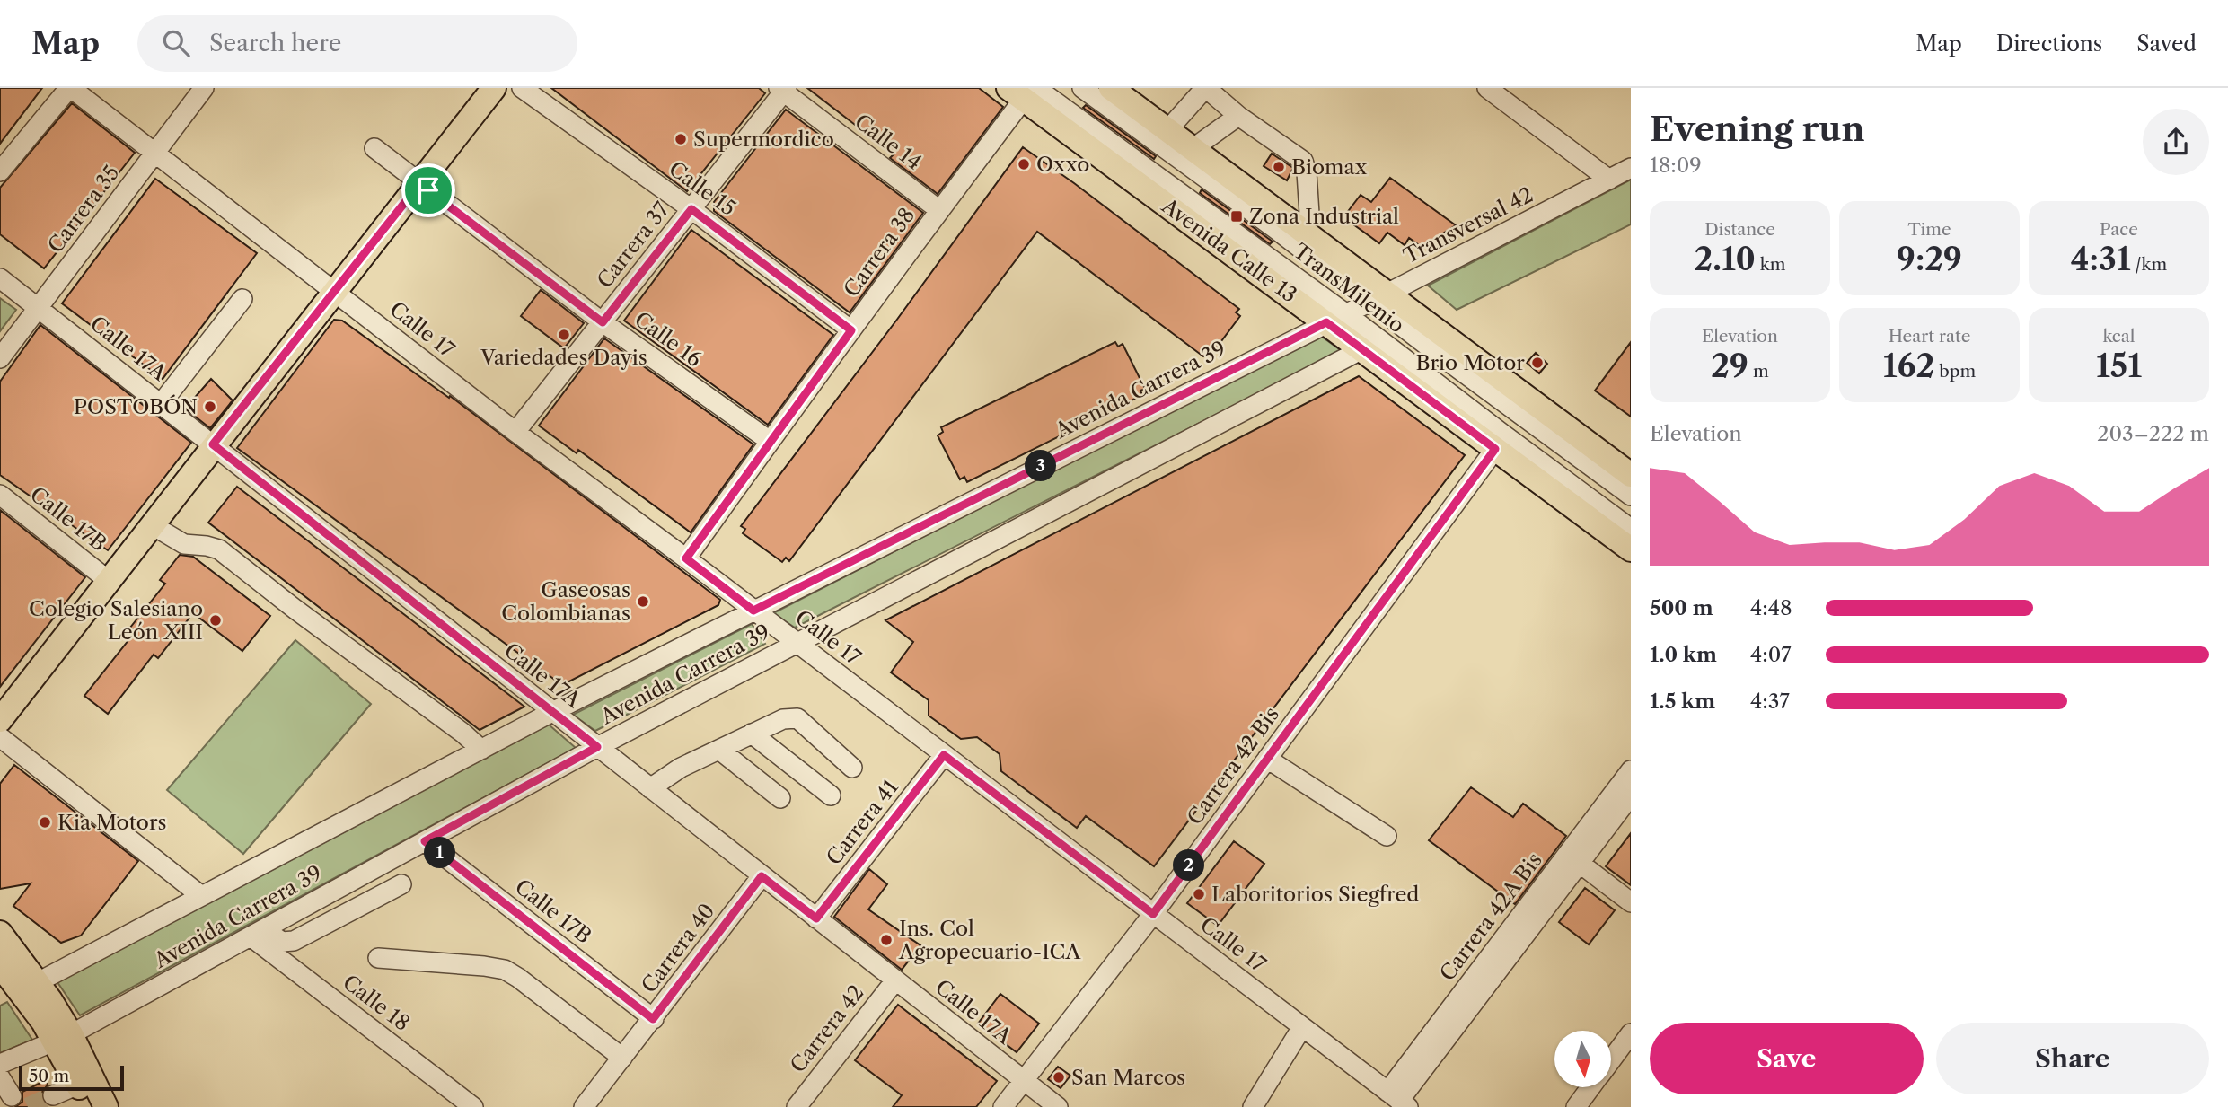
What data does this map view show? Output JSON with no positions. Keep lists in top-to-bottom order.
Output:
{
  "streets": {
    "main road": ["Avenida Calle 13"],
    "street": [
      "Calle 14",
      "Calle 15",
      "Carrera 35",
      "Transversal 42",
      "Carrera 37",
      "Carrera 38",
      "TransMilenio",
      "Calle 17",
      "Calle 16",
      "Calle 17A",
      "Avenida Carrera 39",
      "Calle 17B",
      "Carrera 42 Bis",
      "Carrera 41",
      "Carrera 42A Bis",
      "Carrera 40",
      "Calle 18",
      "Carrera 42"
    ]
  },
  "crossings": [
    ["Calle 14", "Carrera 37"],
    ["Calle 14", "Carrera 38"],
    ["Calle 15", "Carrera 37"],
    ["Calle 15", "Carrera 38"],
    ["Carrera 35", "Calle 17"],
    ["Carrera 35", "Calle 17A"],
    ["Transversal 42", "Avenida Calle 13"],
    ["Transversal 42", "TransMilenio"],
    ["Transversal 42", "Avenida Carrera 39"],
    ["Carrera 37", "Calle 17"],
    ["Carrera 37", "Calle 16"],
    ["Avenida Calle 13", "Carrera 38"],
    ["Avenida Calle 13", "TransMilenio"],
    ["Avenida Calle 13", "Avenida Carrera 39"],
    ["Avenida Calle 13", "Carrera 42 Bis"],
    ["Carrera 38", "Calle 17"],
    ["Carrera 38", "Calle 16"],
    ["TransMilenio", "Avenida Carrera 39"],
    ["Calle 17", "Avenida Carrera 39"],
    ["Calle 17", "Carrera 42 Bis"],
    ["Calle 17", "Carrera 41"],
    ["Calle 17", "Carrera 42A Bis"],
    ["Calle 17A", "Avenida Carrera 39"],
    ["Calle 17A", "Carrera 42 Bis"],
    ["Calle 17A", "Carrera 41"],
    ["Calle 17A", "Carrera 40"],
    ["Calle 17A", "Carrera 42"],
    ["Avenida Carrera 39", "Calle 17B"],
    ["Avenida Carrera 39", "Calle 18"],
    ["Calle 17B", "Carrera 40"]
  ],
  "places": {
    "other": [
      "Supermordico",
      "Oxxo",
      "Biomax",
      "Variedades Dayis",
      "Brio Motor",
      "POSTOBÓN",
      "Gaseosas Colombianas",
      "Colegio Salesiano León XIII",
      "Kia Motors",
      "Laboritorios Siegfred",
      "Ins. Col Agropecuario-ICA",
      "San Marcos"
    ],
    "transit": ["Zona Industrial"]
  },
  "scale_bar": "50 m",
  "north": "bottom",
  "page": {
    "header": "Map",
    "search": "Search here",
    "nav": ["Map", "Directions", "Saved"],
    "heading": ["Evening run", "18:09"],
    "stats": [
      ["Distance", "2.10 km"],
      ["Time", "9:29"],
      ["Pace", "4:31 /km"],
      ["Elevation", "29 m"],
      ["Heart rate", "162 bpm"],
      ["kcal", "151"]
    ],
    "chart": ["Elevation", "203–222 m"],
    "pins": ["3", "1", "2"],
    "list": [
      {
        "name": "500 m",
        "note": "4:48"
      },
      {
        "name": "1.0 km",
        "note": "4:07"
      },
      {
        "name": "1.5 km",
        "note": "4:37"
      }
    ],
    "buttons": ["Save", "Share"],
    "scale": "50 m"
  }
}
